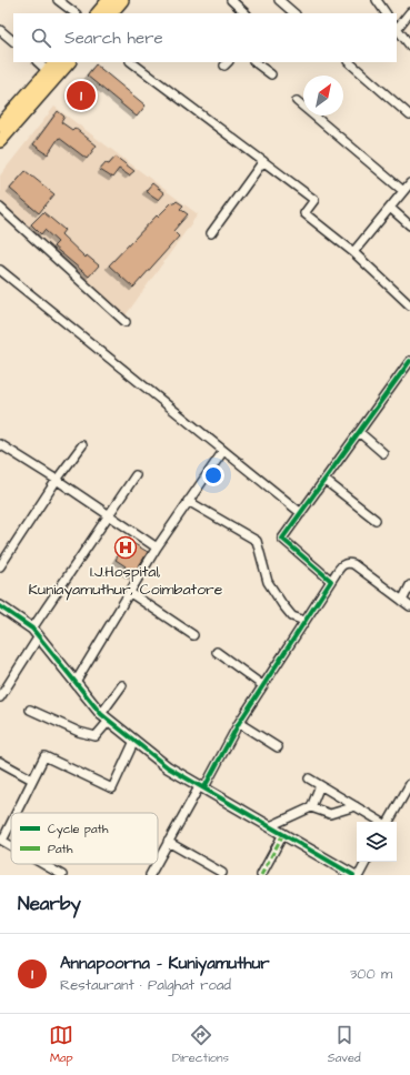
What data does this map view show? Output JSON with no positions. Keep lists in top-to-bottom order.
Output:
{
  "places": {
    "hospital": ["I.J.Hospital, Kuniayamuthur, Coimbatore"]
  },
  "legend": ["Cycle path", "Path"],
  "north": "top right",
  "page": {
    "search": "Search here",
    "pins": "1",
    "heading": "Nearby",
    "list": [
      {
        "mark": "1",
        "name": "Annapoorna - Kuniyamuthur",
        "note": "Restaurant · Palghat road",
        "value": "300 m"
      }
    ],
    "nav": ["Map", "Directions", "Saved"]
  }
}
